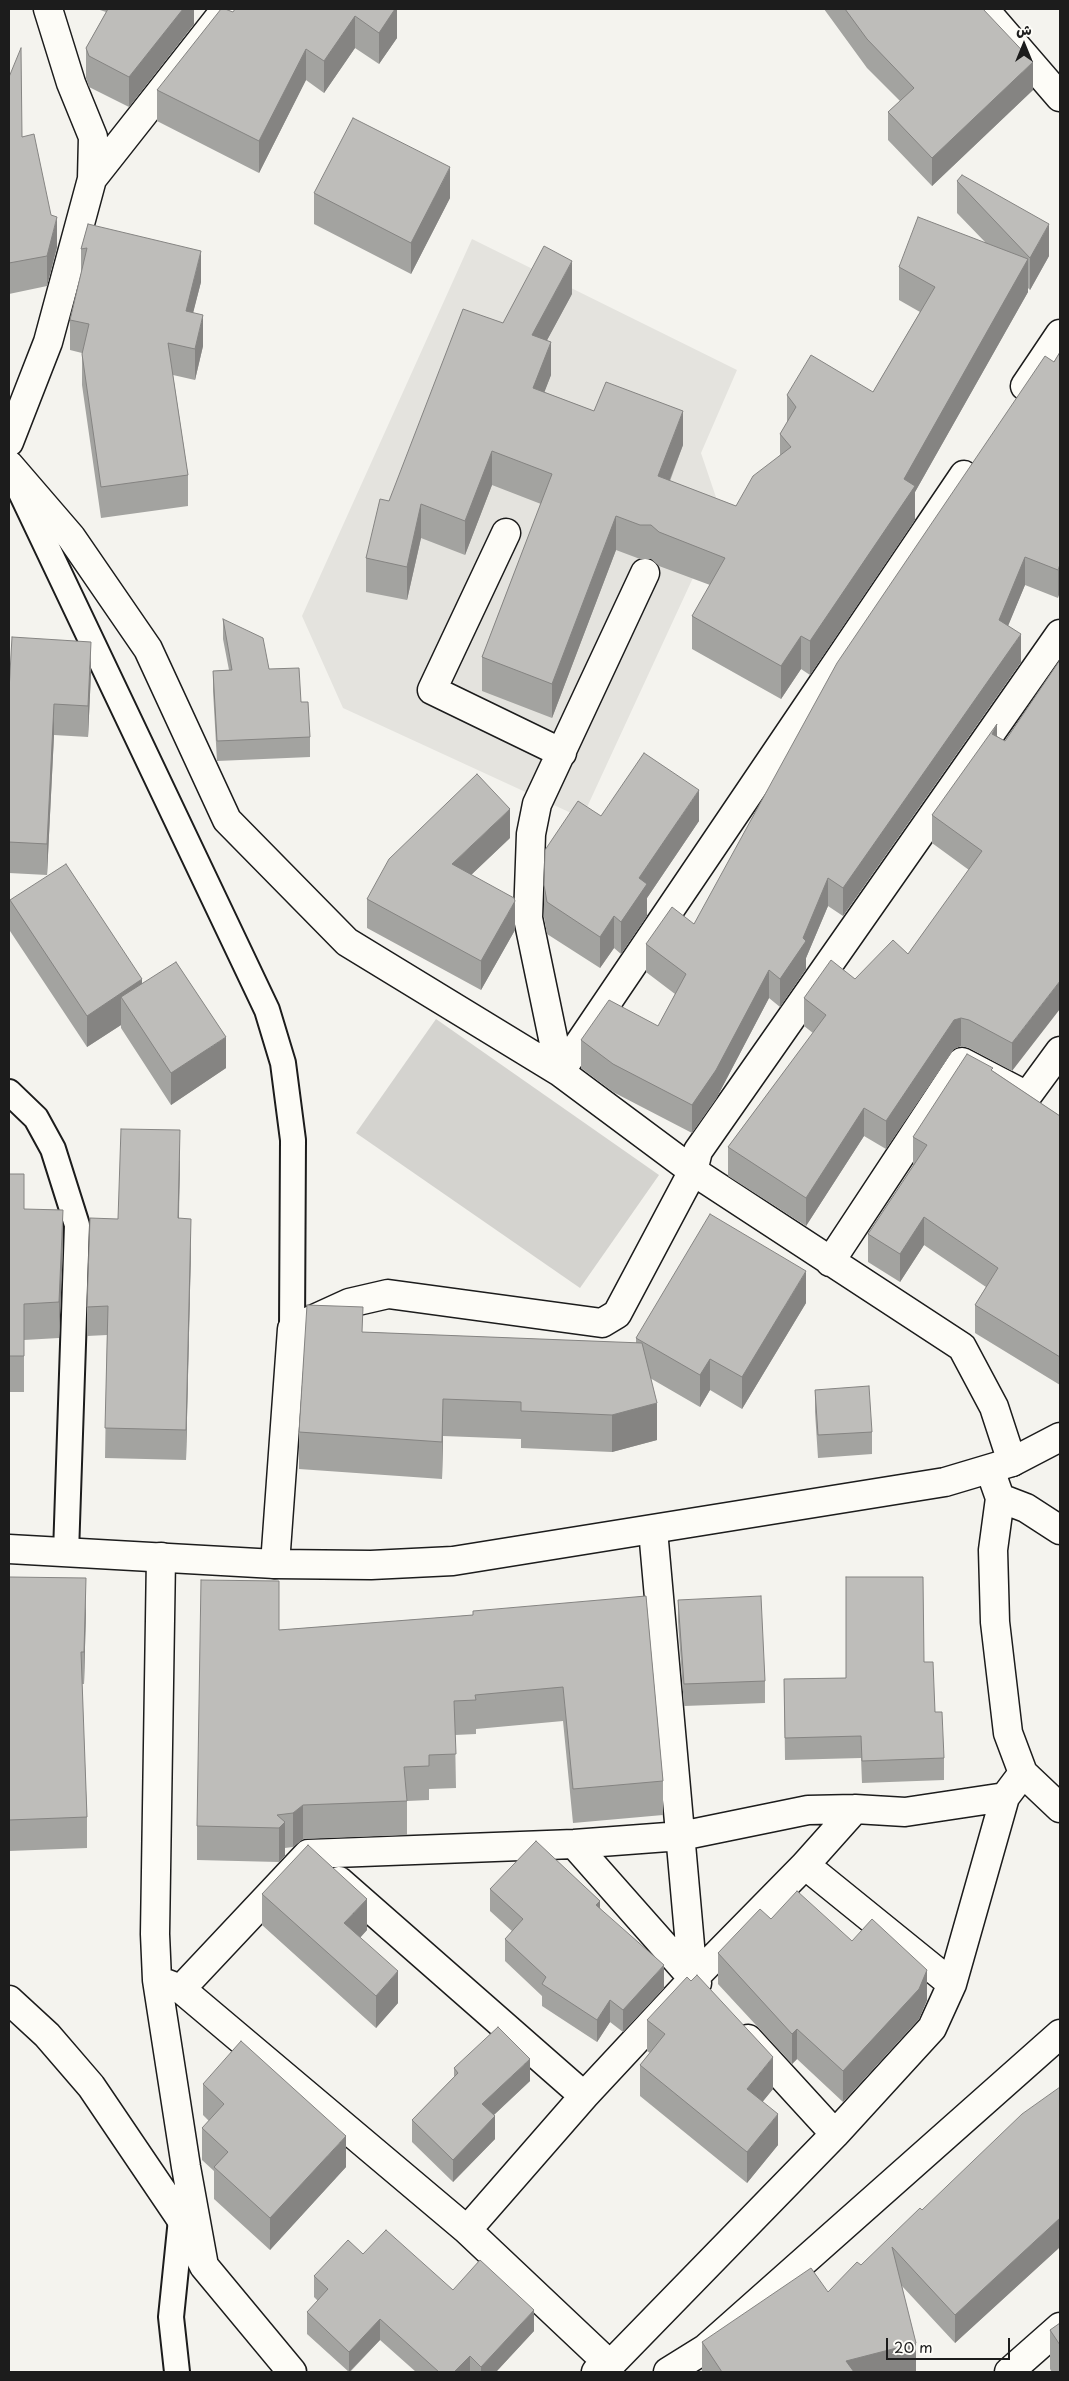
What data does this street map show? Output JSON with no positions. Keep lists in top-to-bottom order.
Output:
{
  "scale_bar": "20 m",
  "north": "top"
}
